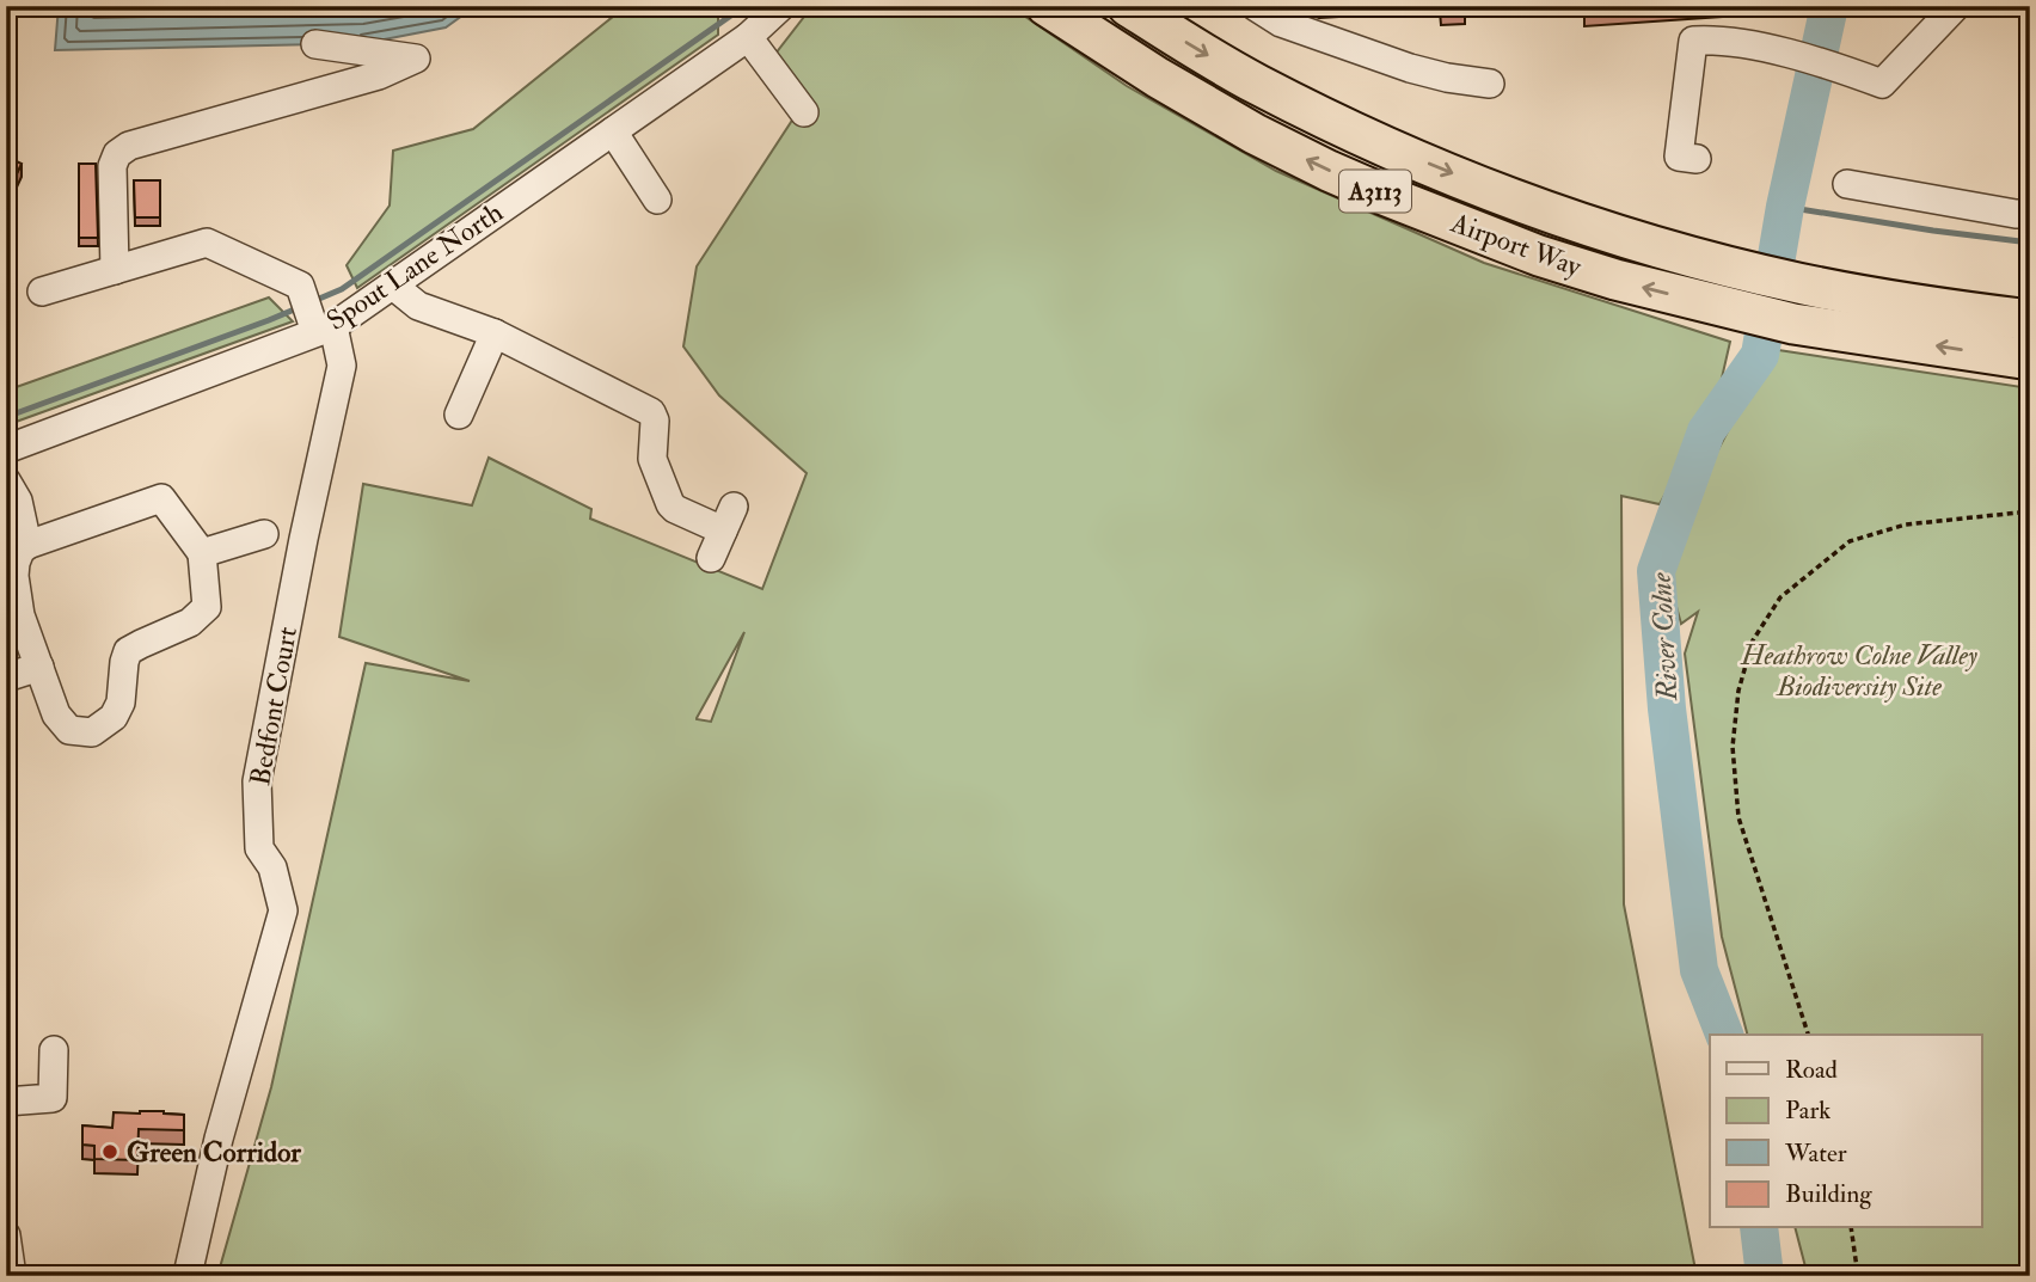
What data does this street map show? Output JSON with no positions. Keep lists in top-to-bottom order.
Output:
{
  "streets": {
    "highway": ["A3113", "Airport Way"],
    "street": ["Spout Lane North", "Bedfont Court"]
  },
  "crossings": [
    ["Spout Lane North", "Bedfont Court"]
  ],
  "water": ["River Colne"],
  "parks": ["Heathrow Colne Valley Biodiversity Site"],
  "places": ["Green Corridor"],
  "legend": [
    "Road",
    "Park",
    "Water",
    "Building"
  ]
}
